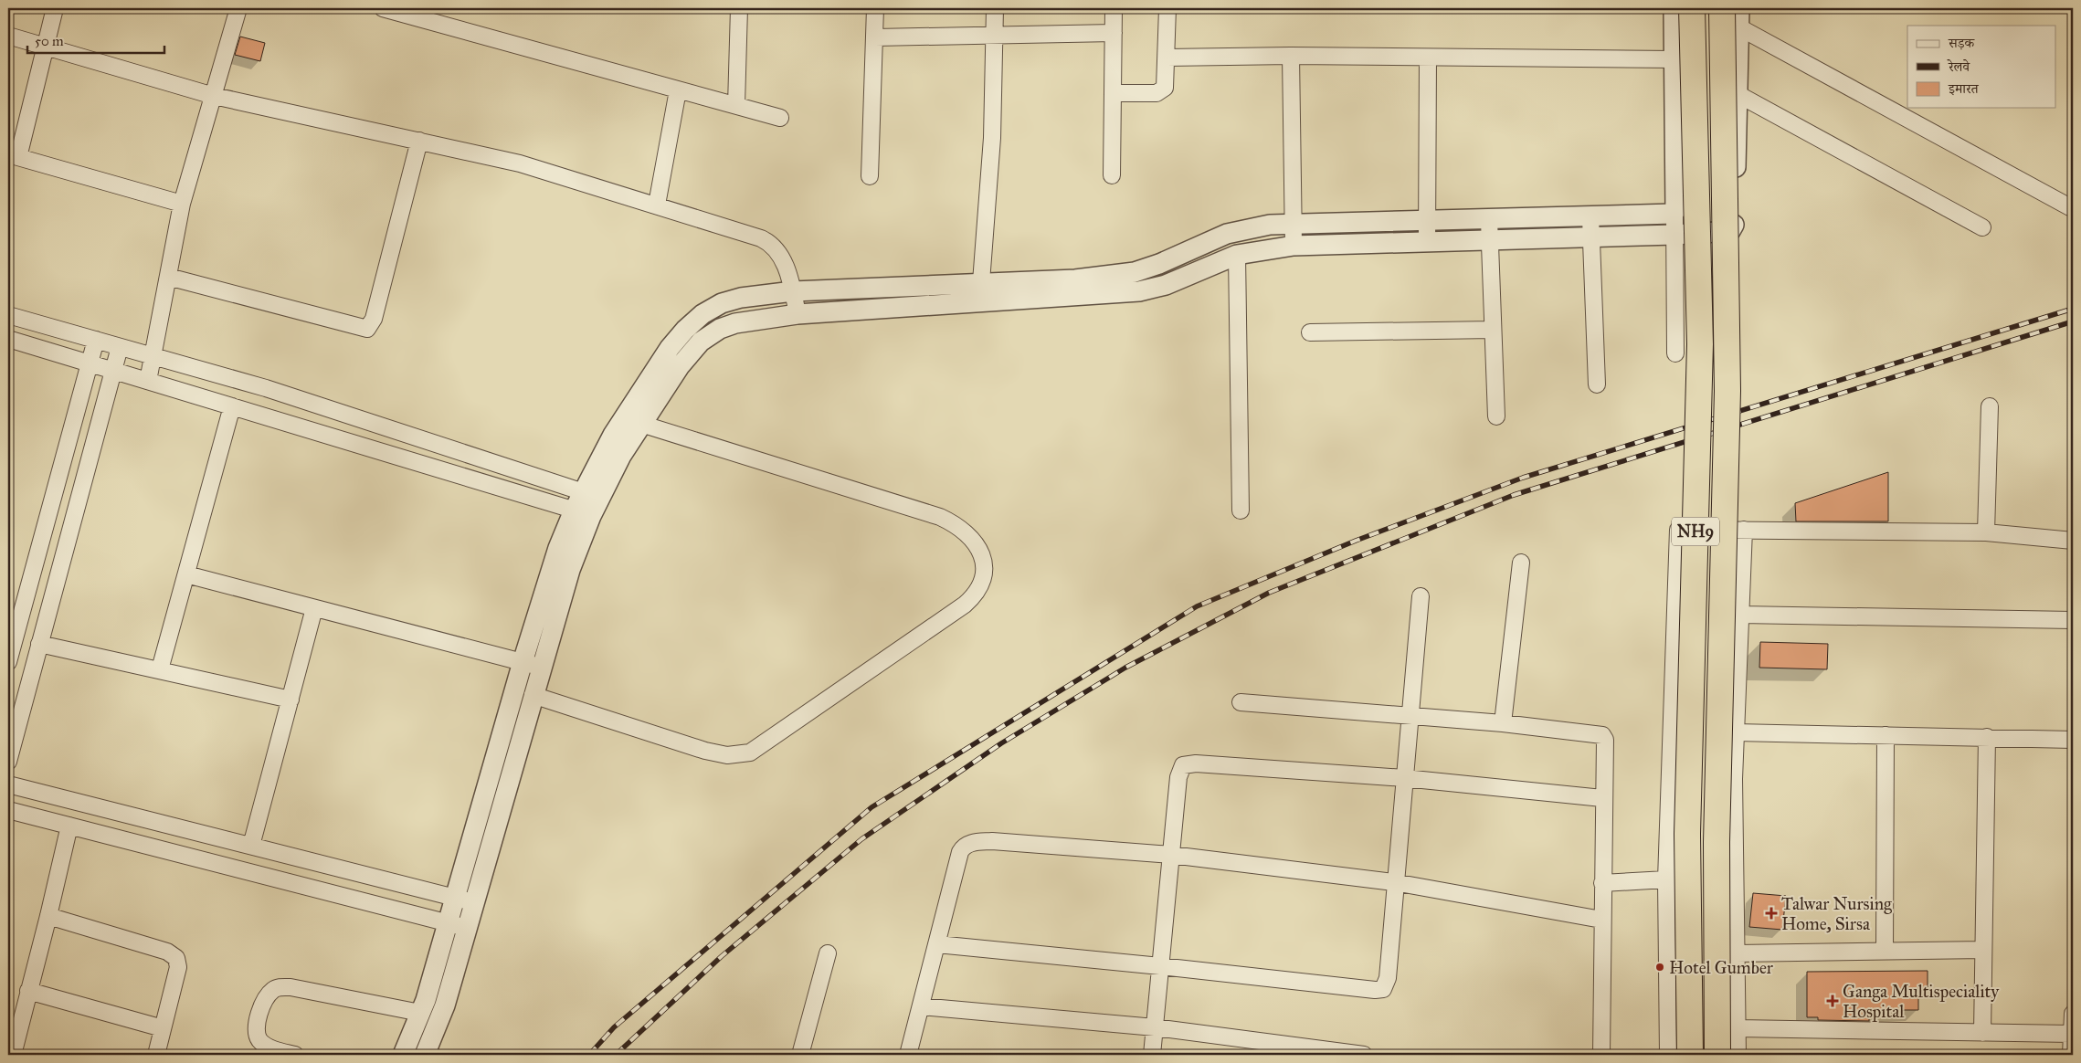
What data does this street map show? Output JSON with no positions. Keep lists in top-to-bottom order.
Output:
{
  "streets": {
    "main road": ["NH9"]
  },
  "places": {
    "health": ["Talwar Nursing Home, Sirsa", "Ganga Multispeciality Hospital"],
    "other": ["Hotel Gumber"]
  },
  "legend": ["सड़क", "रेलवे", "इमारत"],
  "scale_bar": "50 m"
}
